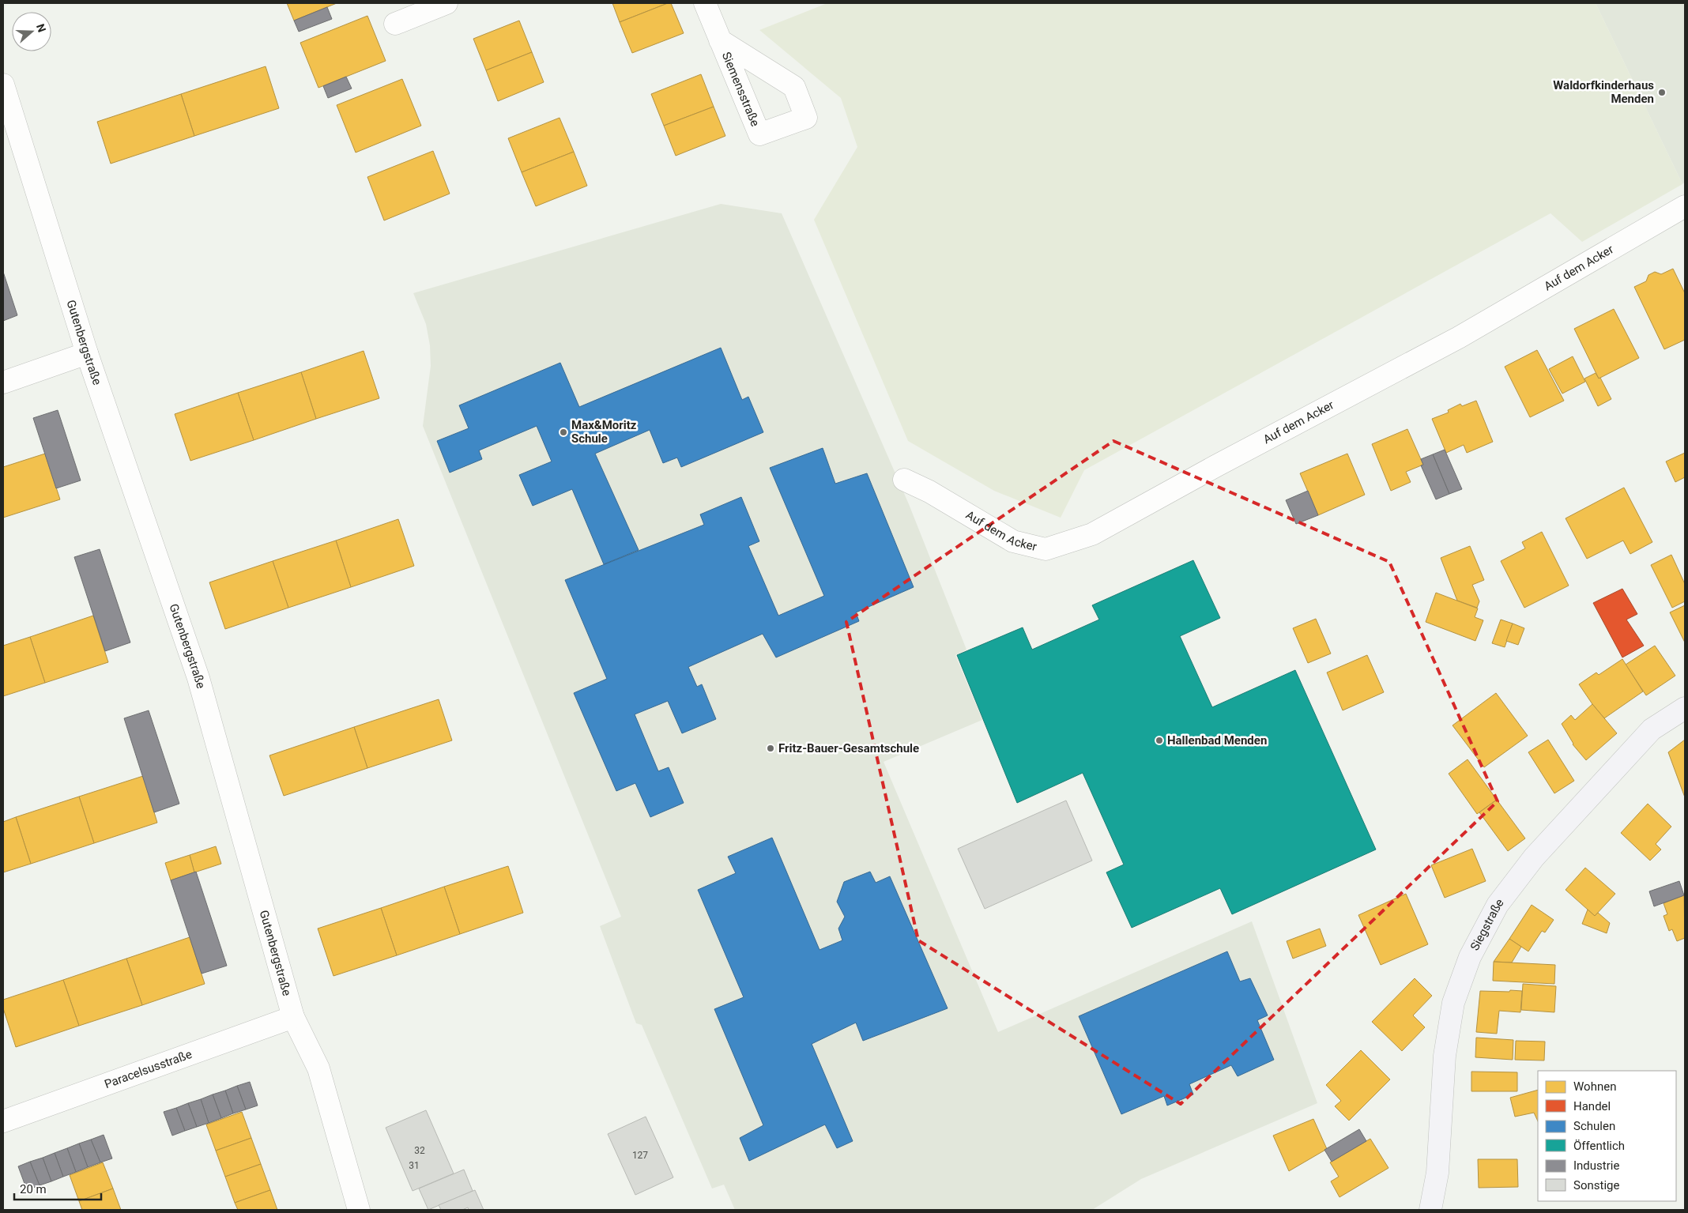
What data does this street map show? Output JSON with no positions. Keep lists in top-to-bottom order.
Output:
{
  "streets": {
    "main road": ["Siegstraße"],
    "street": [
      "Siemensstraße",
      "Auf dem Acker",
      "Gutenbergstraße",
      "Paracelsusstraße"
    ]
  },
  "crossings": [
    ["Gutenbergstraße", "Paracelsusstraße"]
  ],
  "places": [
    "Waldorfkinderhaus Menden",
    "Max&Moritz Schule",
    "Hallenbad Menden",
    "Fritz-Bauer-Gesamtschule"
  ],
  "house_numbers": ["32", "127", "31"],
  "legend": [
    "Wohnen",
    "Handel",
    "Schulen",
    "Öffentlich",
    "Industrie",
    "Sonstige"
  ],
  "scale_bar": "20 m",
  "north": "right"
}
